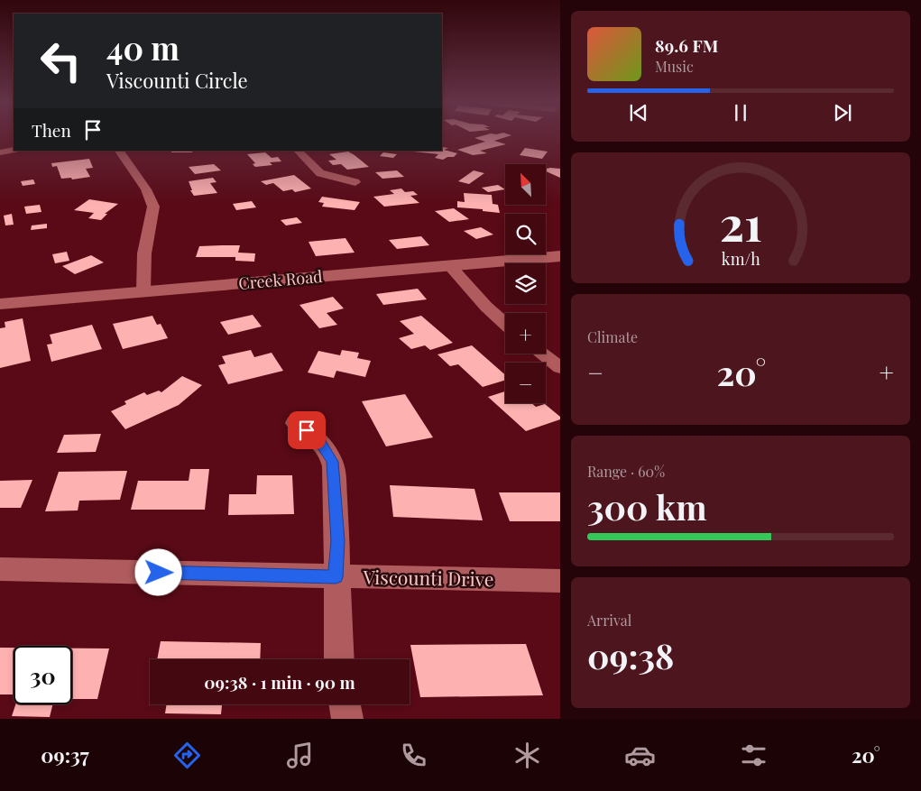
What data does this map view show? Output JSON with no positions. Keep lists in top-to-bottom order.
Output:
{
  "streets": {
    "street": ["Creek Road", "Viscounti Drive"]
  },
  "north": "top left",
  "page": {
    "turn": ["40 m", "Viscounti Circle"],
    "song": ["89.6 FM", "Music"],
    "then": "Then",
    "map_buttons": ["+", "−"],
    "tile": [
      "Climate",
      ["Range · 60%", "300 km"],
      ["Arrival", "09:38"]
    ],
    "heat": ["−", "20°", "+"],
    "limit": "30",
    "trip": "09:38 · 1 min · 90 m",
    "tabs": ["09:37", "20°"],
    "gauge": ["21", "km/h"]
  }
}
